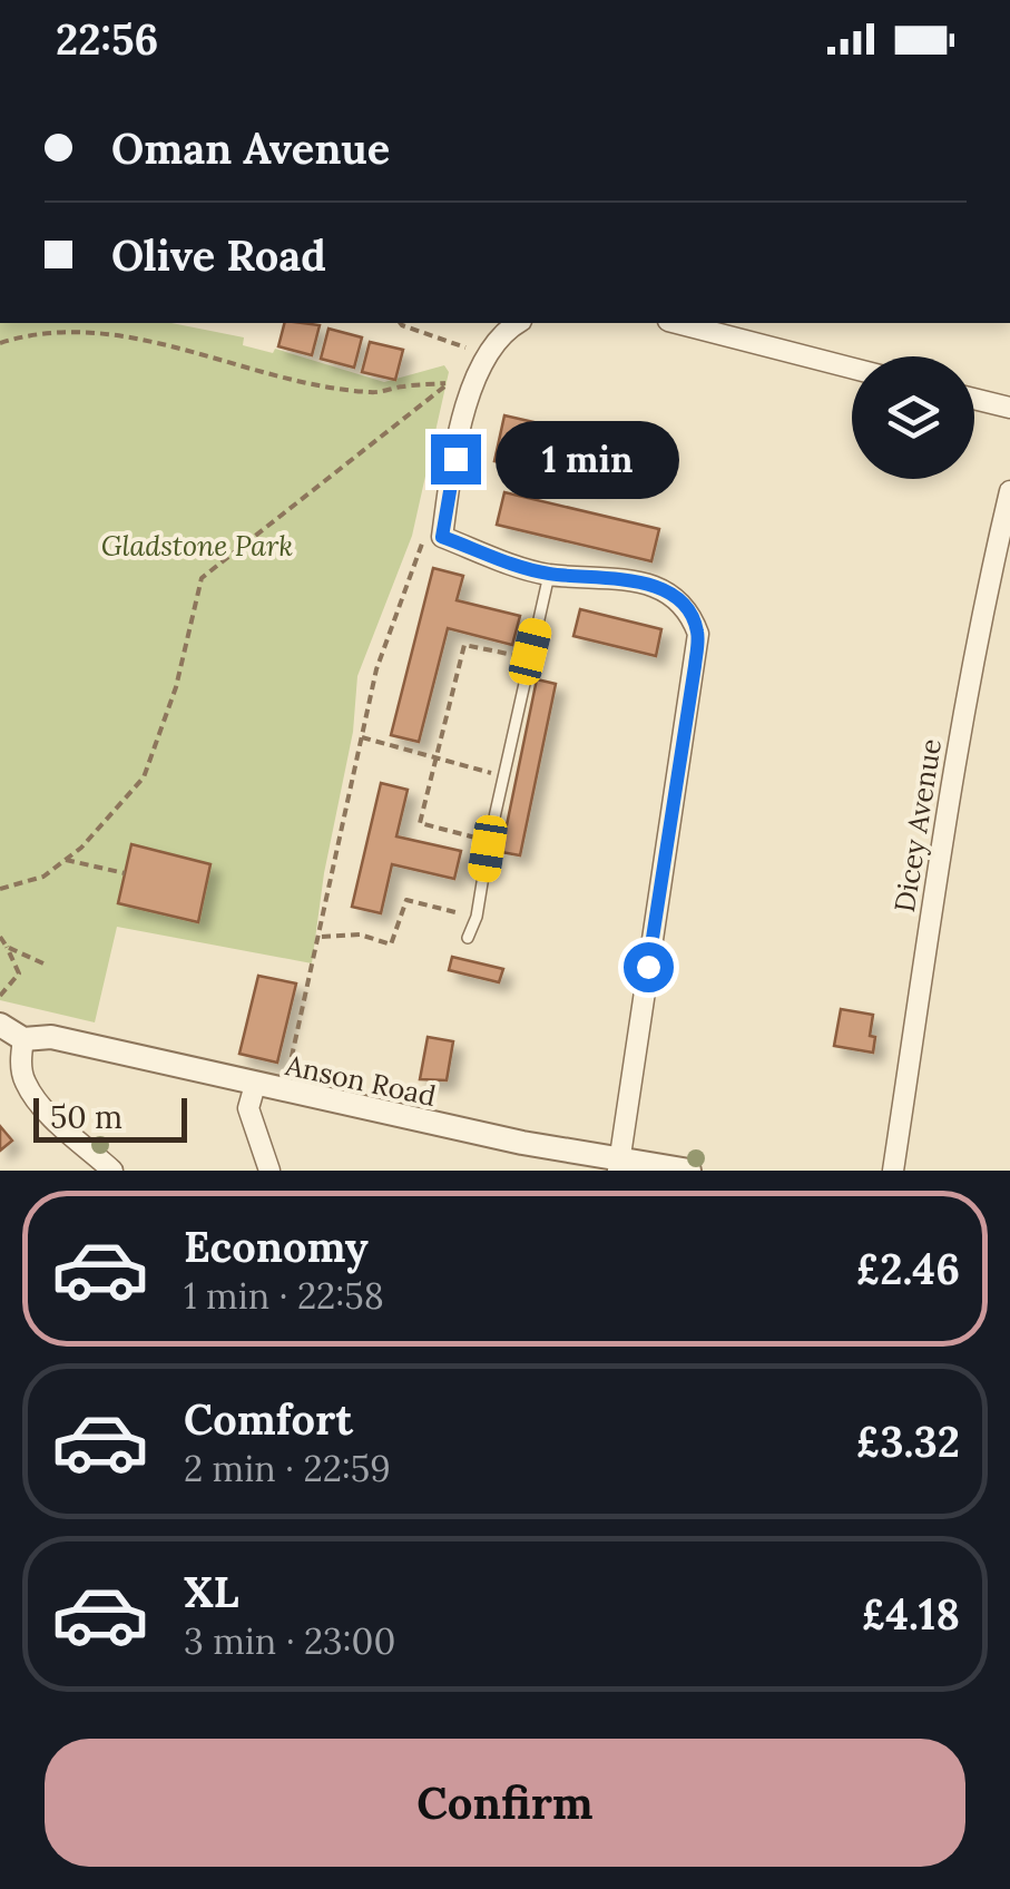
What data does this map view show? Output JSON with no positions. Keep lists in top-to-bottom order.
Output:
{
  "streets": {
    "street": ["Dicey Avenue", "Anson Road"]
  },
  "parks": ["Gladstone Park"],
  "scale_bar": "50 m",
  "page": {
    "status": "22:56",
    "banner": ["Oman Avenue", "Olive Road"],
    "bubble": "1 min",
    "scale": "50 m",
    "list": [
      {
        "name": "Economy",
        "note": "1 min · 22:58",
        "value": "£2.46"
      },
      {
        "name": "Comfort",
        "note": "2 min · 22:59",
        "value": "£3.32"
      },
      {
        "name": "XL",
        "note": "3 min · 23:00",
        "value": "£4.18"
      }
    ],
    "buttons": "Confirm"
  }
}
